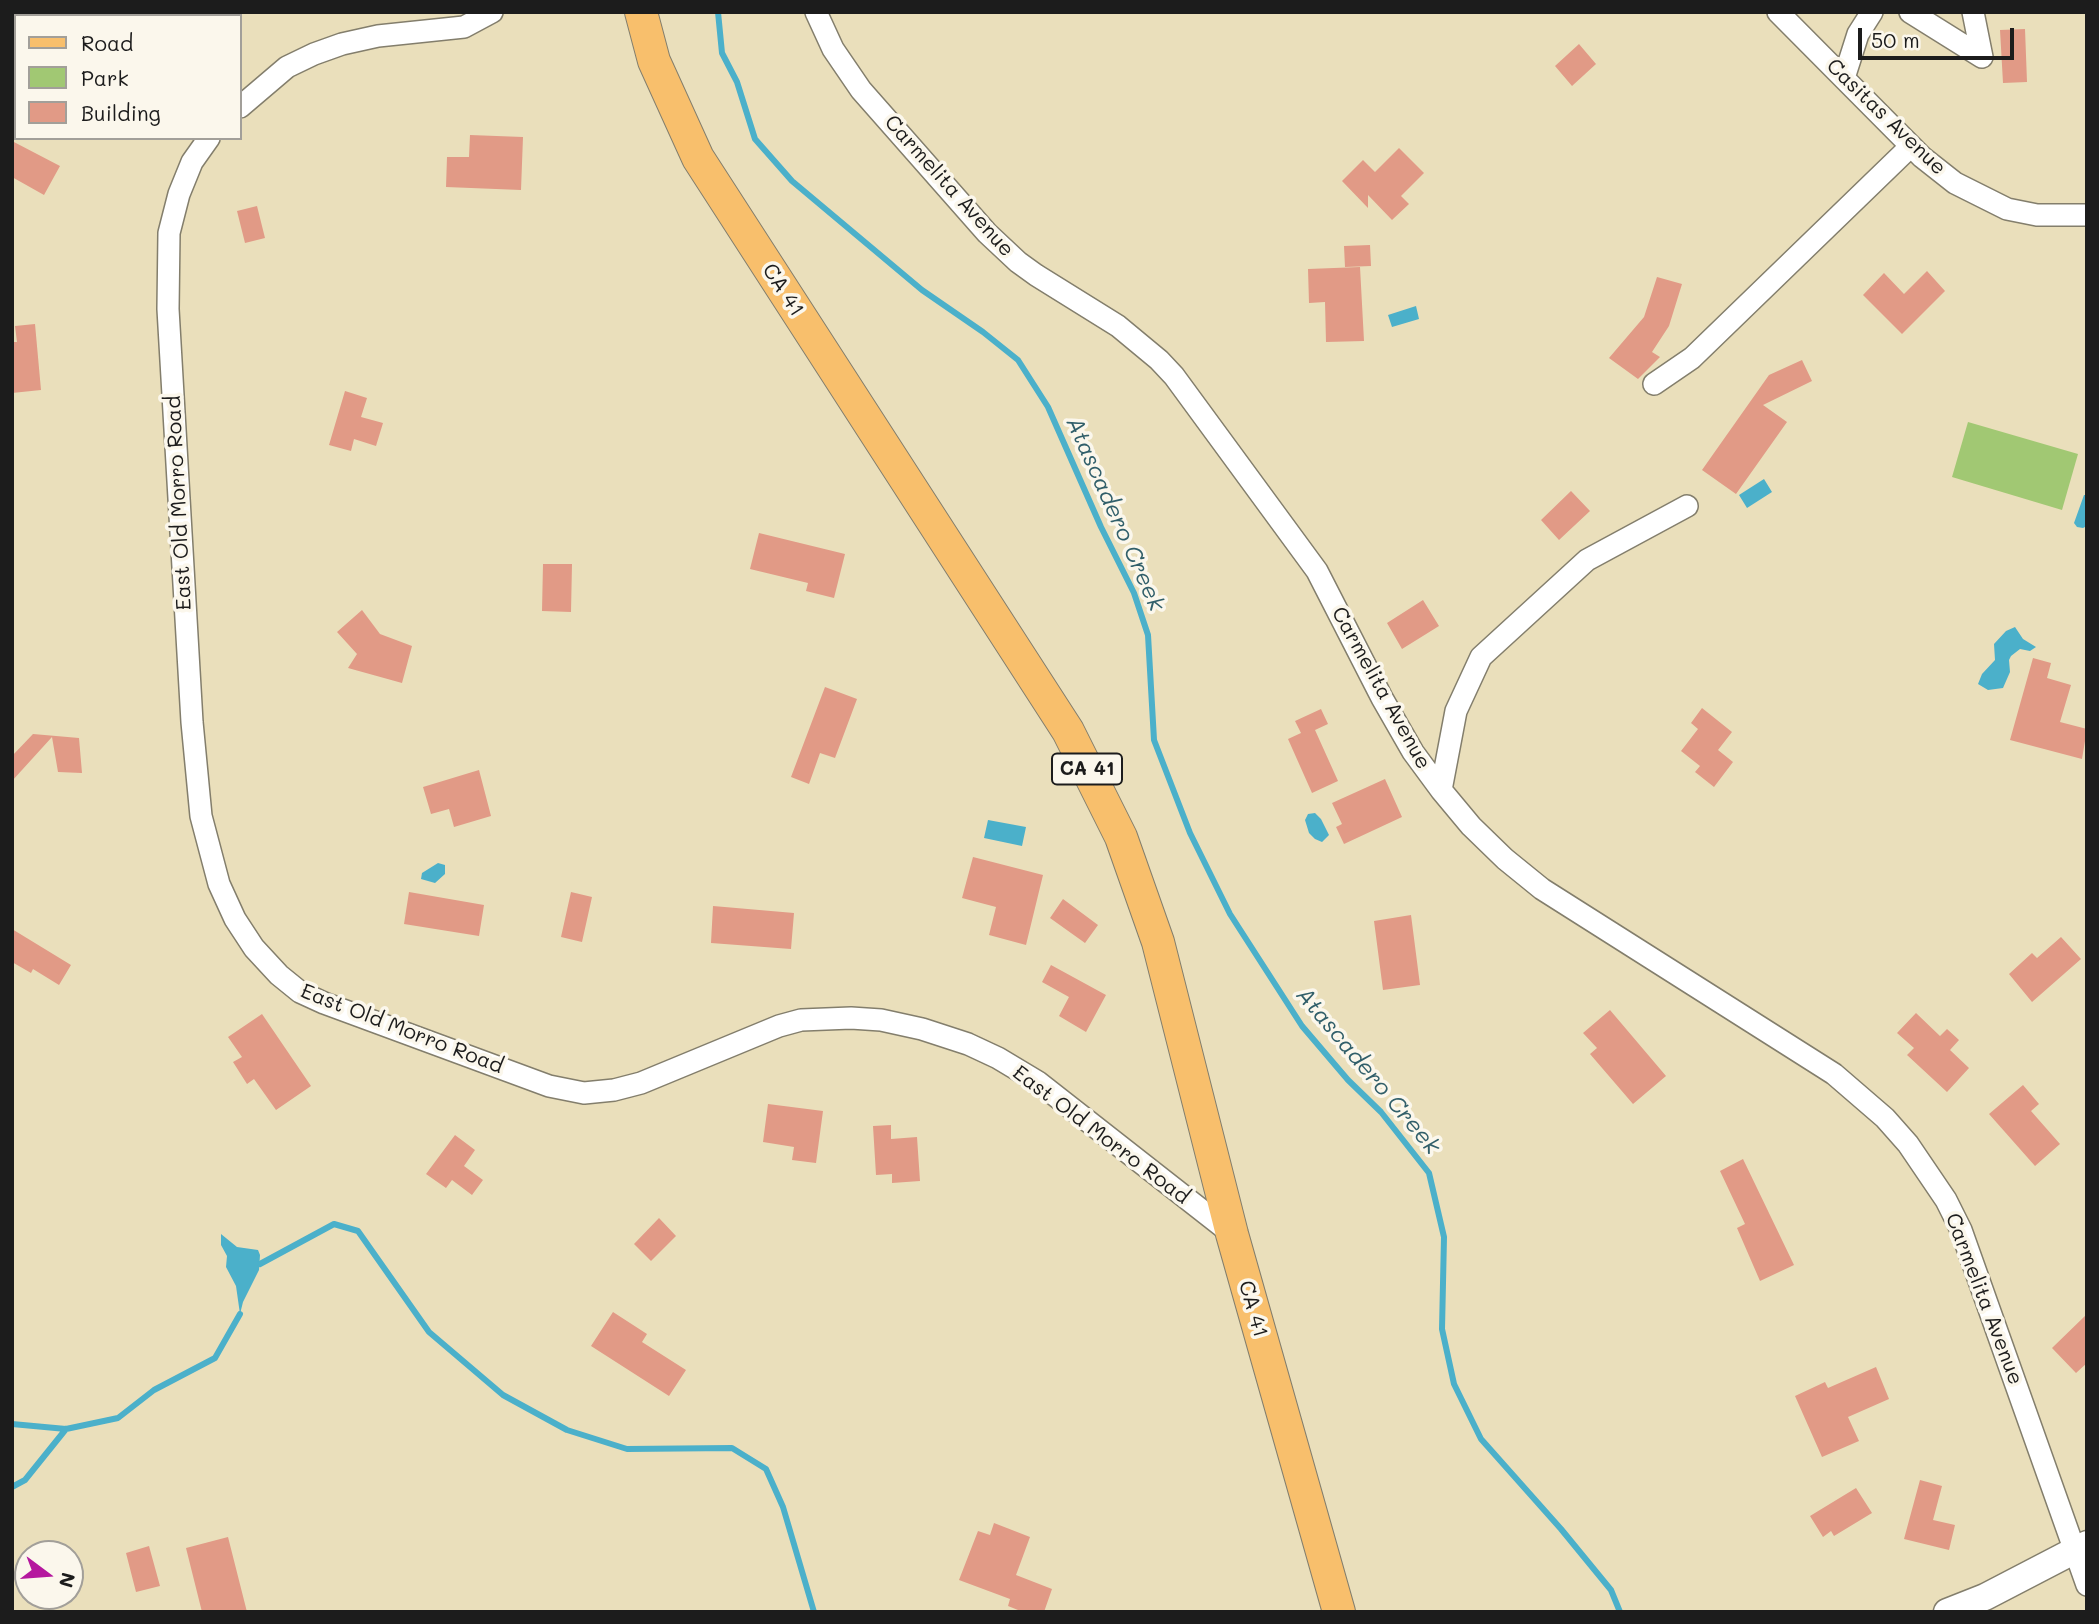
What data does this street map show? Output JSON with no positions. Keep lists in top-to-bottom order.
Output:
{
  "streets": {
    "main road": ["CA 41"],
    "street": ["Casitas Avenue", "Carmelita Avenue", "East Old Morro Road"]
  },
  "crossings": [
    ["CA 41", "East Old Morro Road"]
  ],
  "water": ["Atascadero Creek"],
  "legend": ["Road", "Park", "Building"],
  "scale_bar": "50 m",
  "north": "right"
}
